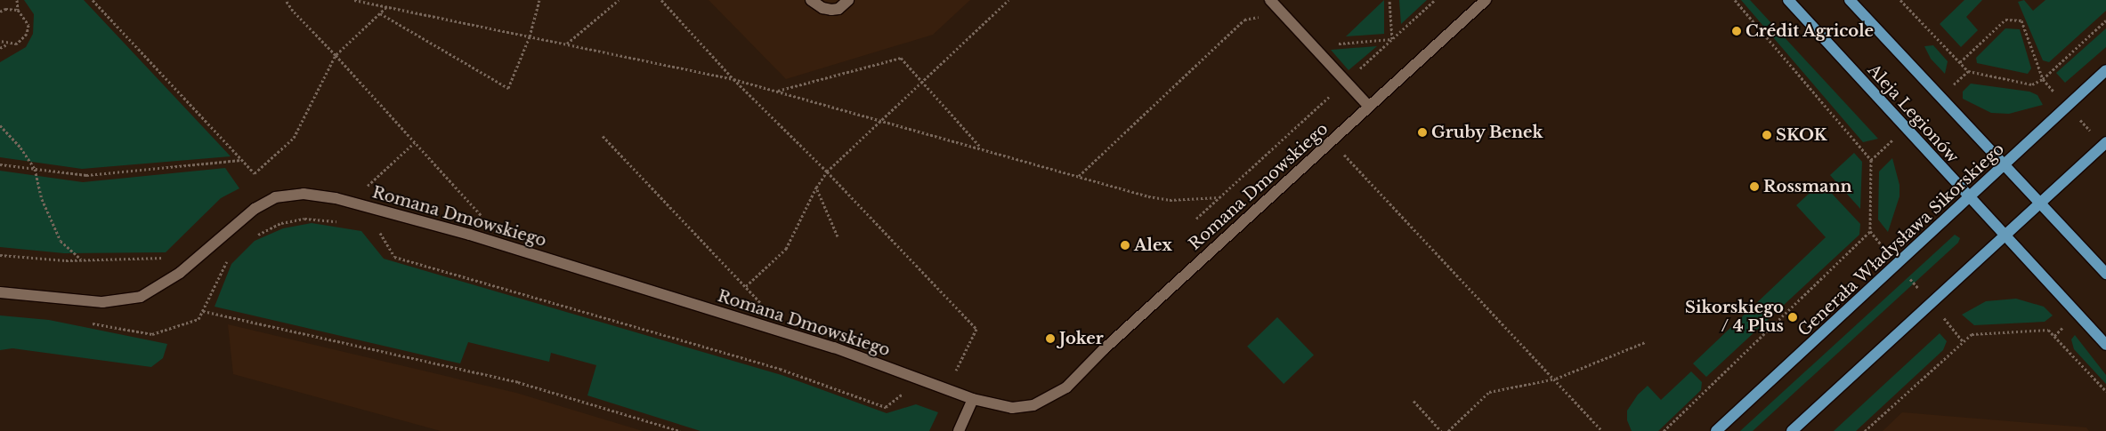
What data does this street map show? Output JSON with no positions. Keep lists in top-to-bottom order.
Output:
{
  "streets": {
    "main road": ["Aleja Legionów", "Generała Władysława Sikorskiego"],
    "street": ["Romana Dmowskiego"]
  },
  "crossings": [
    ["Aleja Legionów", "Generała Władysława Sikorskiego"]
  ],
  "places": [
    "Crédit Agricole",
    "Gruby Benek",
    "SKOK",
    "Rossmann",
    "Alex",
    "Sikorskiego / 4 Plus",
    "Joker"
  ]
}
